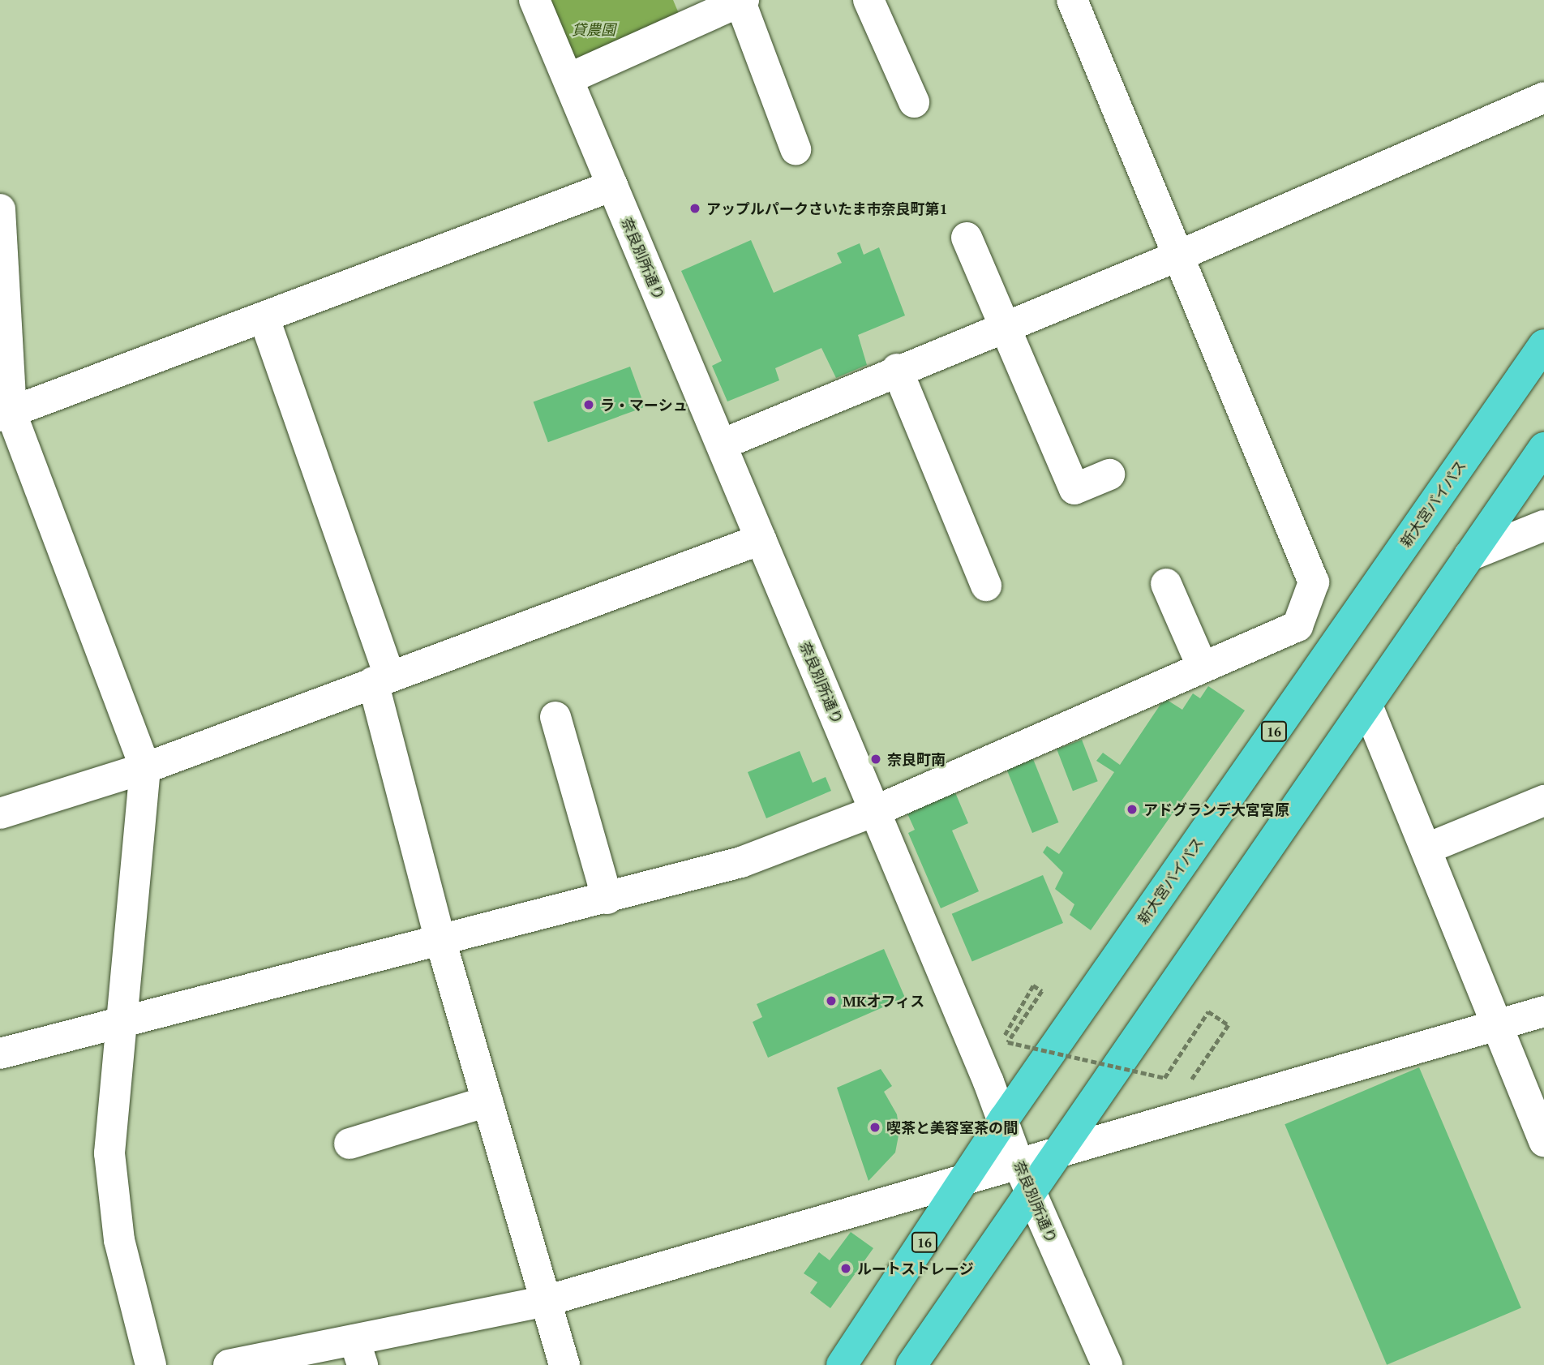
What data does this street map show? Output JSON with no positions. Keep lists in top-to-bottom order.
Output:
{
  "streets": {
    "highway": ["新大宮バイパス", "16"],
    "street": ["奈良別所通り"]
  },
  "crossings": [
    ["奈良別所通り", "新大宮バイパス"]
  ],
  "parks": ["貸農園"],
  "places": [
    "アップルパークさいたま市奈良町第1",
    "ラ・マーシュ",
    "奈良町南",
    "アドグランデ大宮宮原",
    "MKオフィス",
    "喫茶と美容室茶の間",
    "ルートストレージ"
  ]
}
